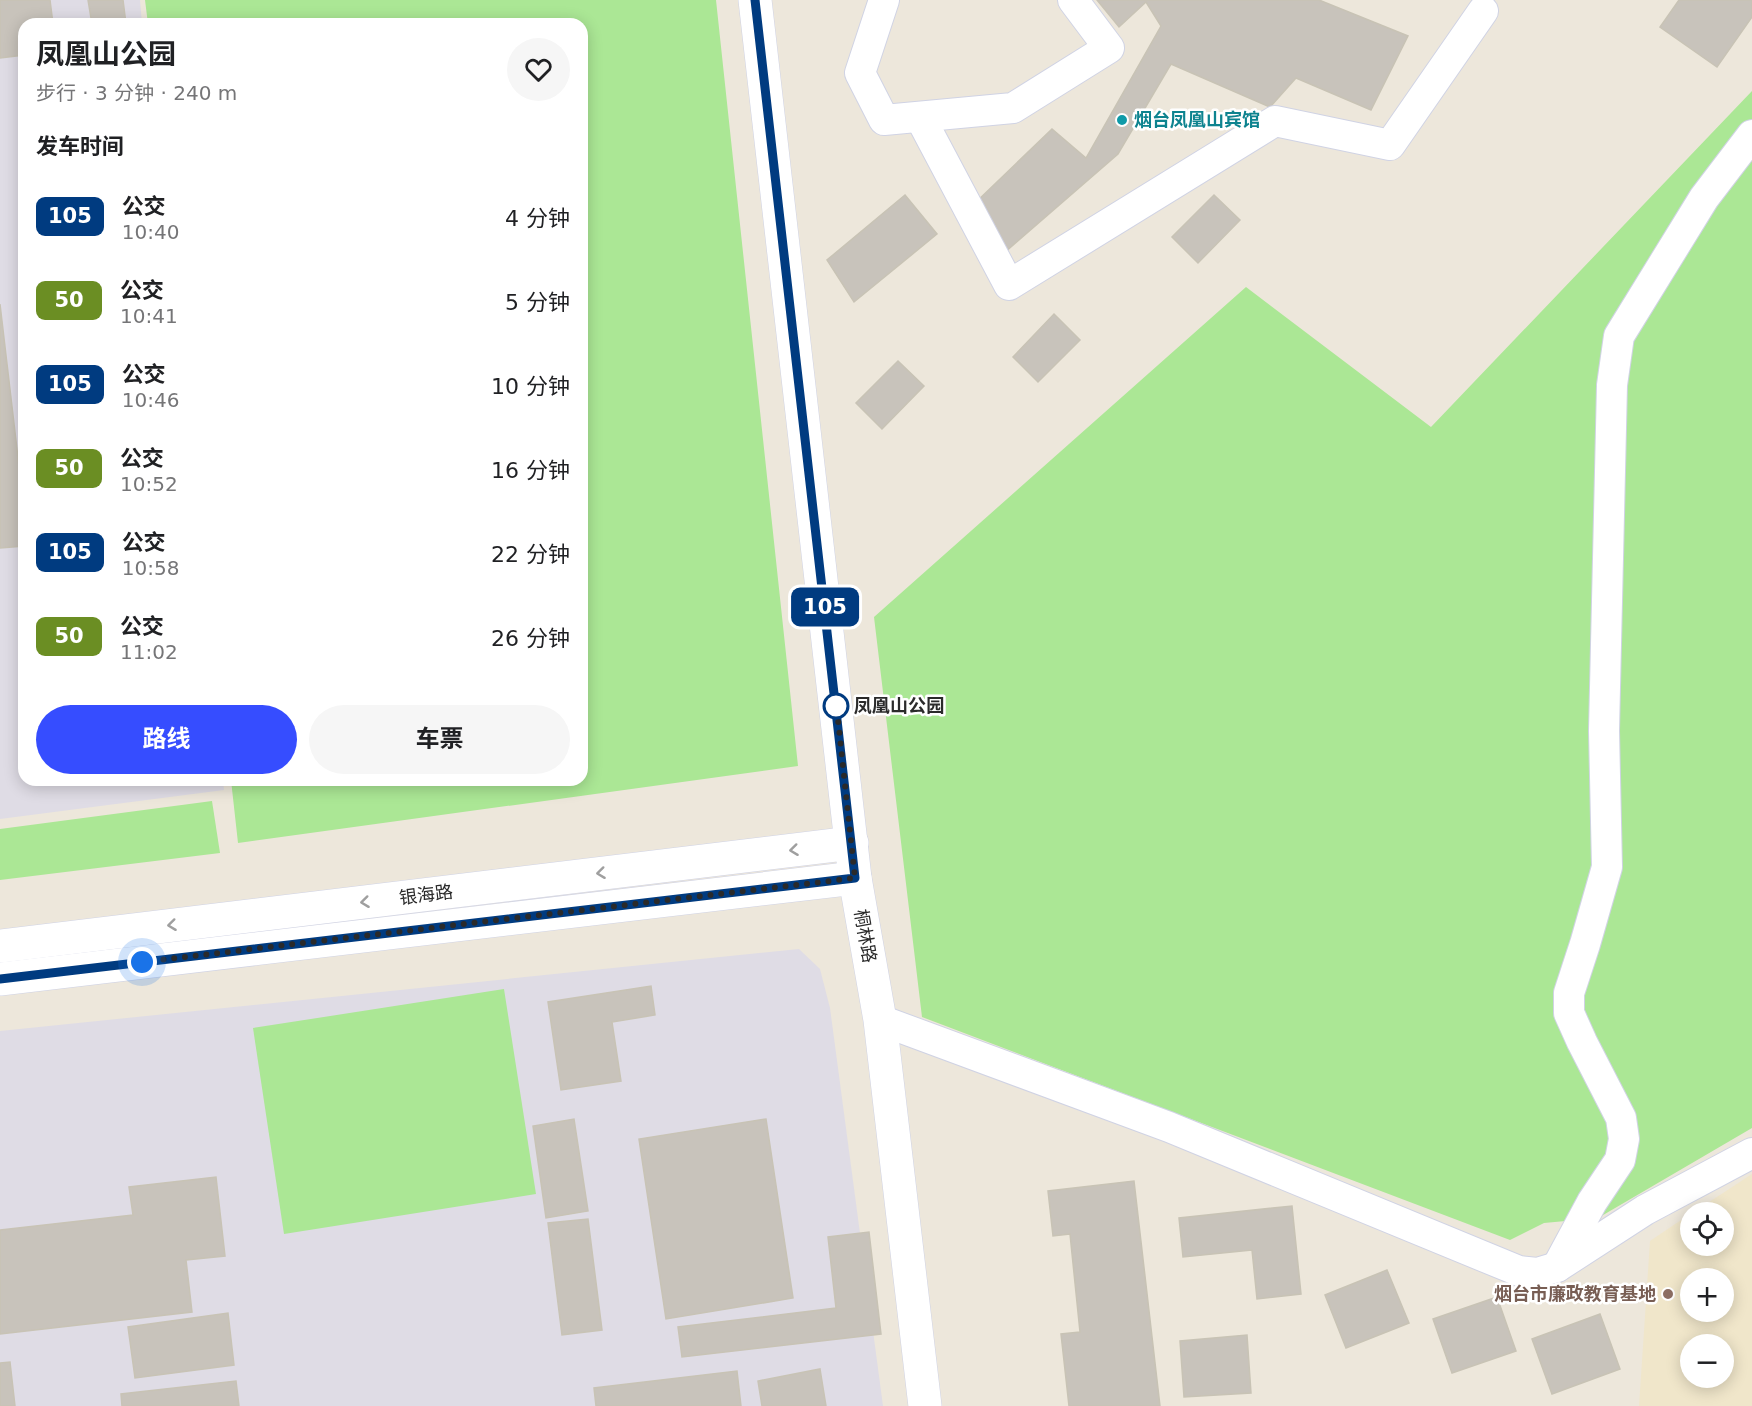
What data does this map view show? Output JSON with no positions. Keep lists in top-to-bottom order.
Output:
{
  "streets": {
    "main road": ["银海路", "桐林路"]
  },
  "crossings": [
    ["银海路", "桐林路"]
  ],
  "places": ["烟台凤凰山宾馆", "凤凰山公园", "烟台市廉政教育基地"],
  "lines": ["bus line 105"],
  "page": {
    "on_map": "105",
    "heading": [
      ["凤凰山公园", "步行 · 3 分钟 · 240 m"],
      "发车时间"
    ],
    "list": [
      {
        "mark": "105",
        "name": "公交",
        "note": "10:40",
        "value": "4 分钟"
      },
      {
        "mark": "50",
        "name": "公交",
        "note": "10:41",
        "value": "5 分钟"
      },
      {
        "mark": "105",
        "name": "公交",
        "note": "10:46",
        "value": "10 分钟"
      },
      {
        "mark": "50",
        "name": "公交",
        "note": "10:52",
        "value": "16 分钟"
      },
      {
        "mark": "105",
        "name": "公交",
        "note": "10:58",
        "value": "22 分钟"
      },
      {
        "mark": "50",
        "name": "公交",
        "note": "11:02",
        "value": "26 分钟"
      }
    ],
    "buttons": ["路线", "车票"],
    "map_buttons": ["+", "−"]
  }
}
